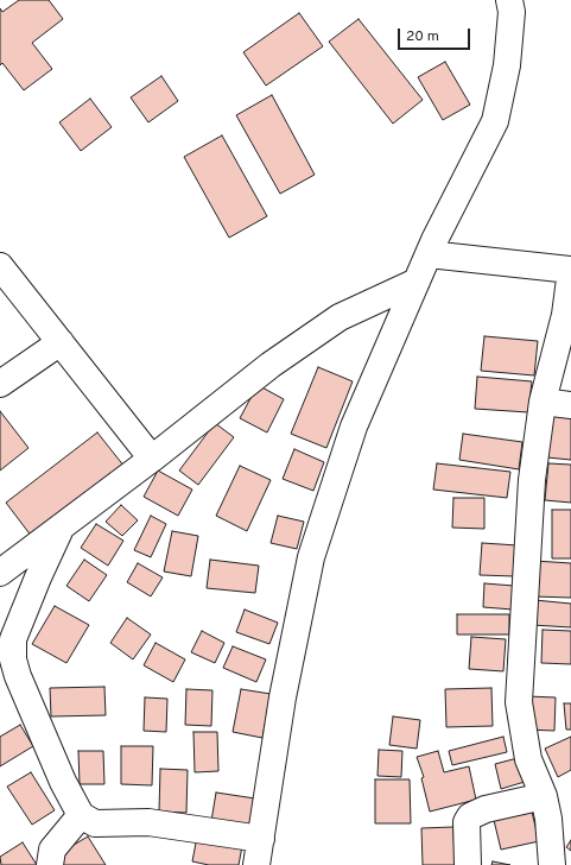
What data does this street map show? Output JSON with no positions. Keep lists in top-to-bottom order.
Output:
{
  "scale_bar": "20 m"
}
